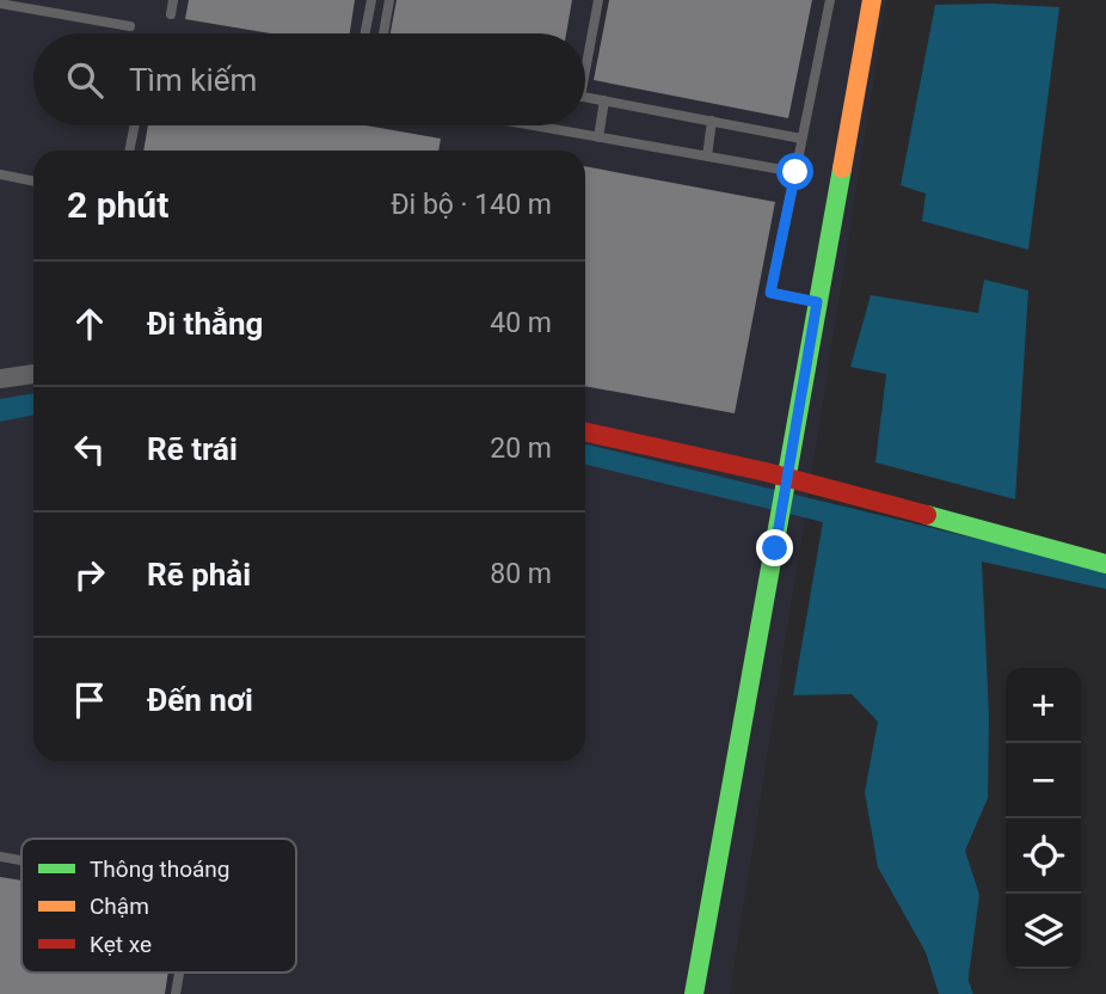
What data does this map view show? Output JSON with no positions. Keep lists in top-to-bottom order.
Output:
{
  "legend": ["Thông thoáng", "Chậm", "Kẹt xe"],
  "page": {
    "search": "Tìm kiếm",
    "heading": ["2 phút", "Đi bộ · 140 m"],
    "list": [
      ["Đi thẳng", "40 m"],
      ["Rẽ trái", "20 m"],
      ["Rẽ phải", "80 m"],
      "Đến nơi"
    ],
    "map_buttons": ["+", "−"]
  }
}
